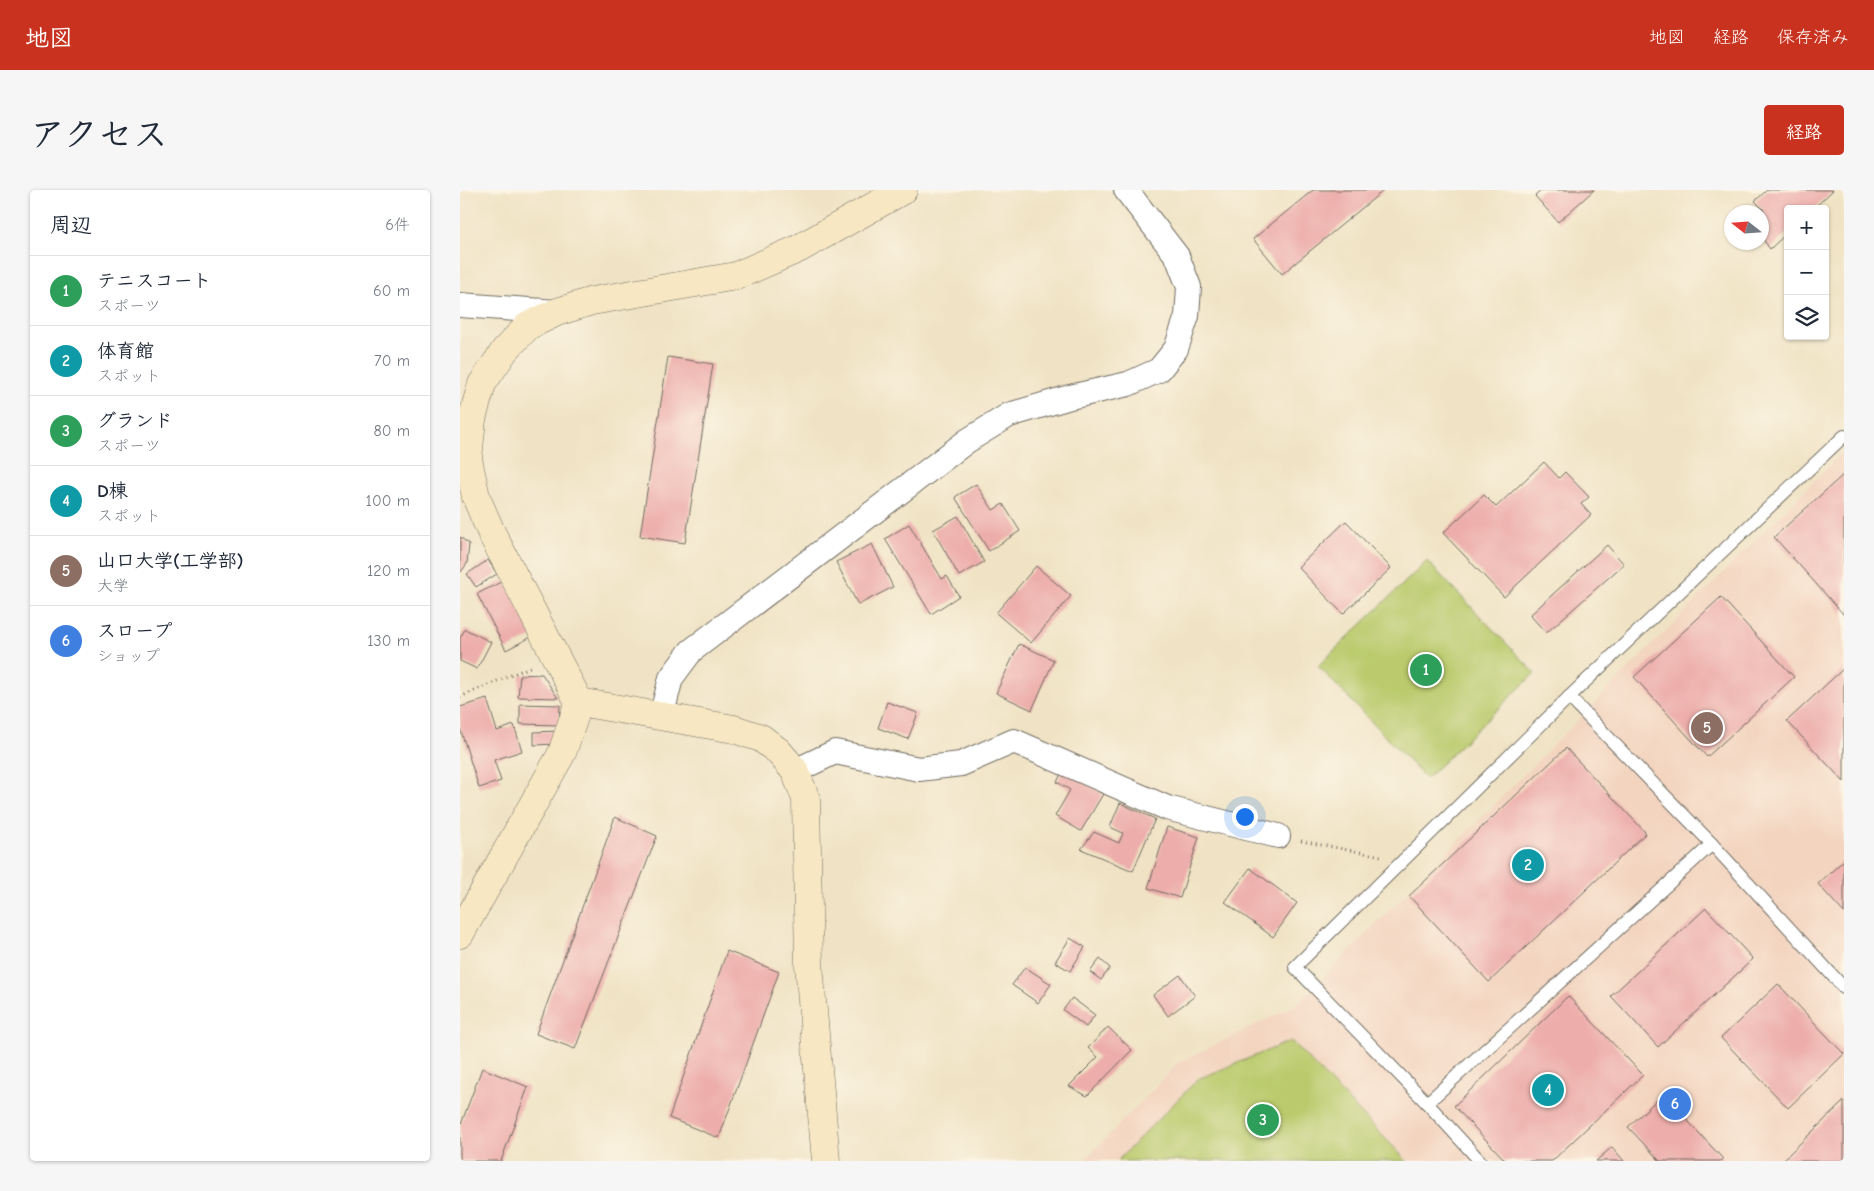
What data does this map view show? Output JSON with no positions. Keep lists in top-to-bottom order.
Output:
{
  "north": "left",
  "page": {
    "header": "地図",
    "nav": ["地図", "経路", "保存済み"],
    "title": "アクセス",
    "buttons": "経路",
    "heading": ["周辺", "6件"],
    "map_buttons": ["+", "−"],
    "list": [
      {
        "mark": "1",
        "name": "テニスコート",
        "note": "スポーツ",
        "value": "60 m"
      },
      {
        "mark": "2",
        "name": "体育館",
        "note": "スポット",
        "value": "70 m"
      },
      {
        "mark": "3",
        "name": "グランド",
        "note": "スポーツ",
        "value": "80 m"
      },
      {
        "mark": "4",
        "name": "D棟",
        "note": "スポット",
        "value": "100 m"
      },
      {
        "mark": "5",
        "name": "山口大学(工学部)",
        "note": "大学",
        "value": "120 m"
      },
      {
        "mark": "6",
        "name": "スロープ",
        "note": "ショップ",
        "value": "130 m"
      }
    ],
    "pins": [
      "1",
      "5",
      "2",
      "4",
      "6",
      "3"
    ]
  }
}
